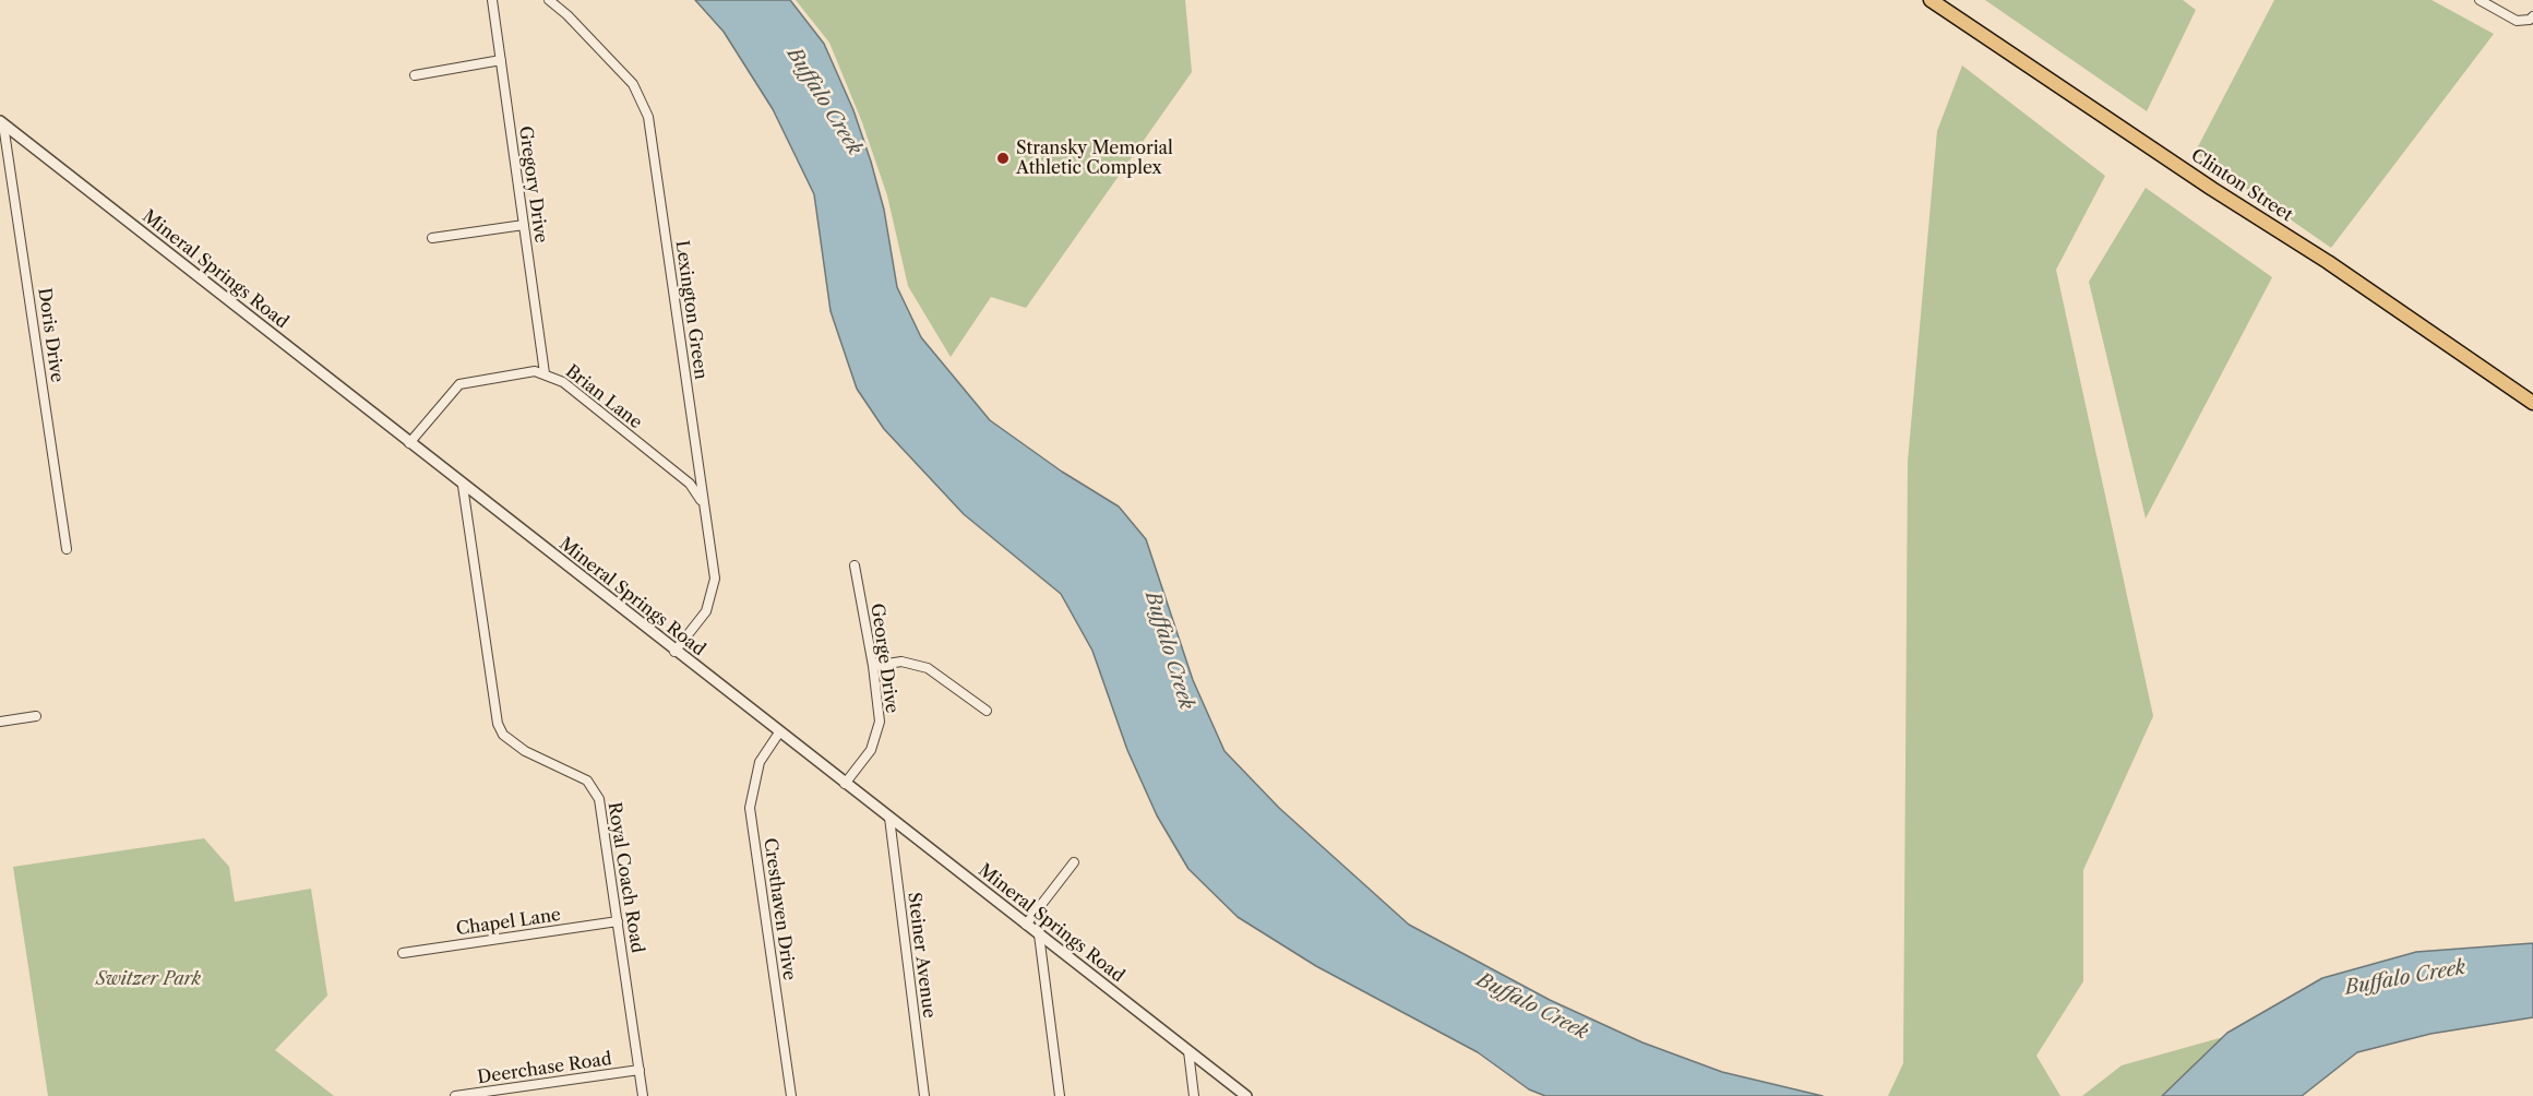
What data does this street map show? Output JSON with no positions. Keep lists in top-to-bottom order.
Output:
{
  "streets": {
    "main road": ["Clinton Street"],
    "street": [
      "Gregory Drive",
      "Mineral Springs Road",
      "Lexington Green",
      "Doris Drive",
      "Brian Lane",
      "George Drive",
      "Royal Coach Road",
      "Cresthaven Drive",
      "Chapel Lane",
      "Steiner Avenue",
      "Deerchase Road"
    ]
  },
  "crossings": [
    ["Gregory Drive", "Brian Lane"],
    ["Mineral Springs Road", "Lexington Green"],
    ["Mineral Springs Road", "Doris Drive"],
    ["Mineral Springs Road", "Brian Lane"],
    ["Mineral Springs Road", "George Drive"],
    ["Mineral Springs Road", "Royal Coach Road"],
    ["Mineral Springs Road", "Cresthaven Drive"],
    ["Mineral Springs Road", "Steiner Avenue"],
    ["Lexington Green", "Brian Lane"],
    ["Royal Coach Road", "Chapel Lane"],
    ["Royal Coach Road", "Deerchase Road"]
  ],
  "water": ["Buffalo Creek"],
  "parks": ["Switzer Park"],
  "places": ["Stransky Memorial Athletic Complex"]
}
